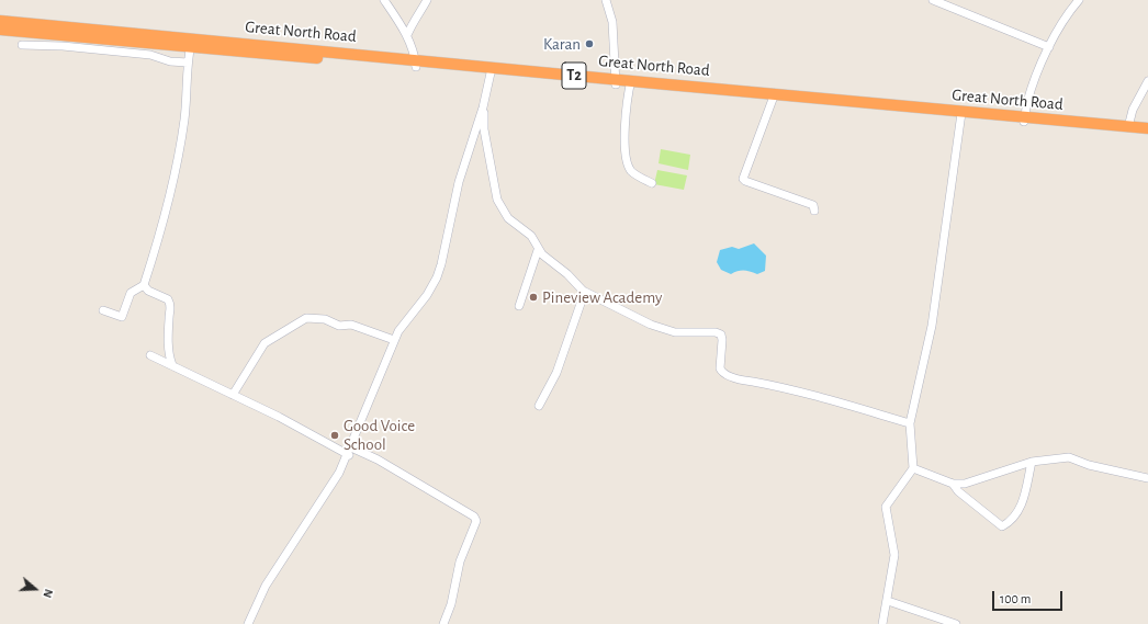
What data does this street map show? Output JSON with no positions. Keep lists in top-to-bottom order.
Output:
{
  "streets": {
    "highway": ["Great North Road", "T2"]
  },
  "places": ["Karan", "Pineview Academy", "Good Voice School"],
  "scale_bar": "100 m",
  "north": "right"
}
